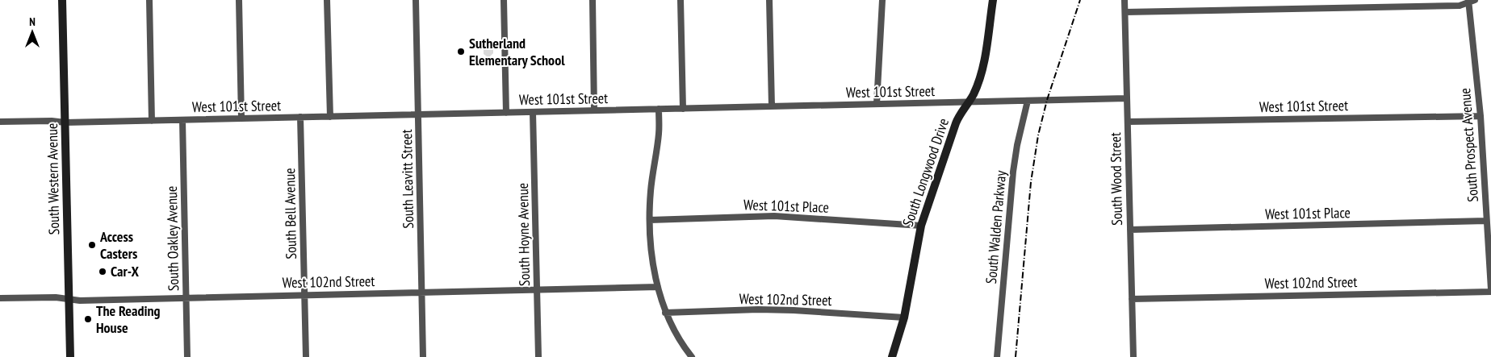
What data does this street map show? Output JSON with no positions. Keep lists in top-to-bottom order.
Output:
{
  "streets": {
    "street": [
      "West 101st Street",
      "South Prospect Avenue",
      "South Longwood Drive",
      "South Western Avenue",
      "South Leavitt Street",
      "South Wood Street",
      "West 101st Place",
      "South Bell Avenue",
      "South Walden Parkway",
      "South Hoyne Avenue",
      "South Oakley Avenue",
      "West 102nd Street"
    ]
  },
  "crossings": [
    ["West 101st Street", "South Prospect Avenue"],
    ["West 101st Street", "South Longwood Drive"],
    ["West 101st Street", "South Western Avenue"],
    ["West 101st Street", "South Leavitt Street"],
    ["West 101st Street", "South Wood Street"],
    ["West 101st Street", "South Bell Avenue"],
    ["West 101st Street", "South Walden Parkway"],
    ["West 101st Street", "South Hoyne Avenue"],
    ["West 101st Street", "South Oakley Avenue"],
    ["South Prospect Avenue", "West 101st Place"],
    ["South Prospect Avenue", "West 102nd Street"],
    ["South Longwood Drive", "West 101st Place"],
    ["South Longwood Drive", "West 102nd Street"],
    ["South Western Avenue", "West 102nd Street"],
    ["South Leavitt Street", "West 102nd Street"],
    ["South Wood Street", "West 101st Place"],
    ["South Wood Street", "West 102nd Street"],
    ["South Bell Avenue", "West 102nd Street"],
    ["South Hoyne Avenue", "West 102nd Street"],
    ["South Oakley Avenue", "West 102nd Street"]
  ],
  "places": [
    "Sutherland Elementary School",
    "Access Casters",
    "Car-X",
    "The Reading House"
  ],
  "north": "top"
}
